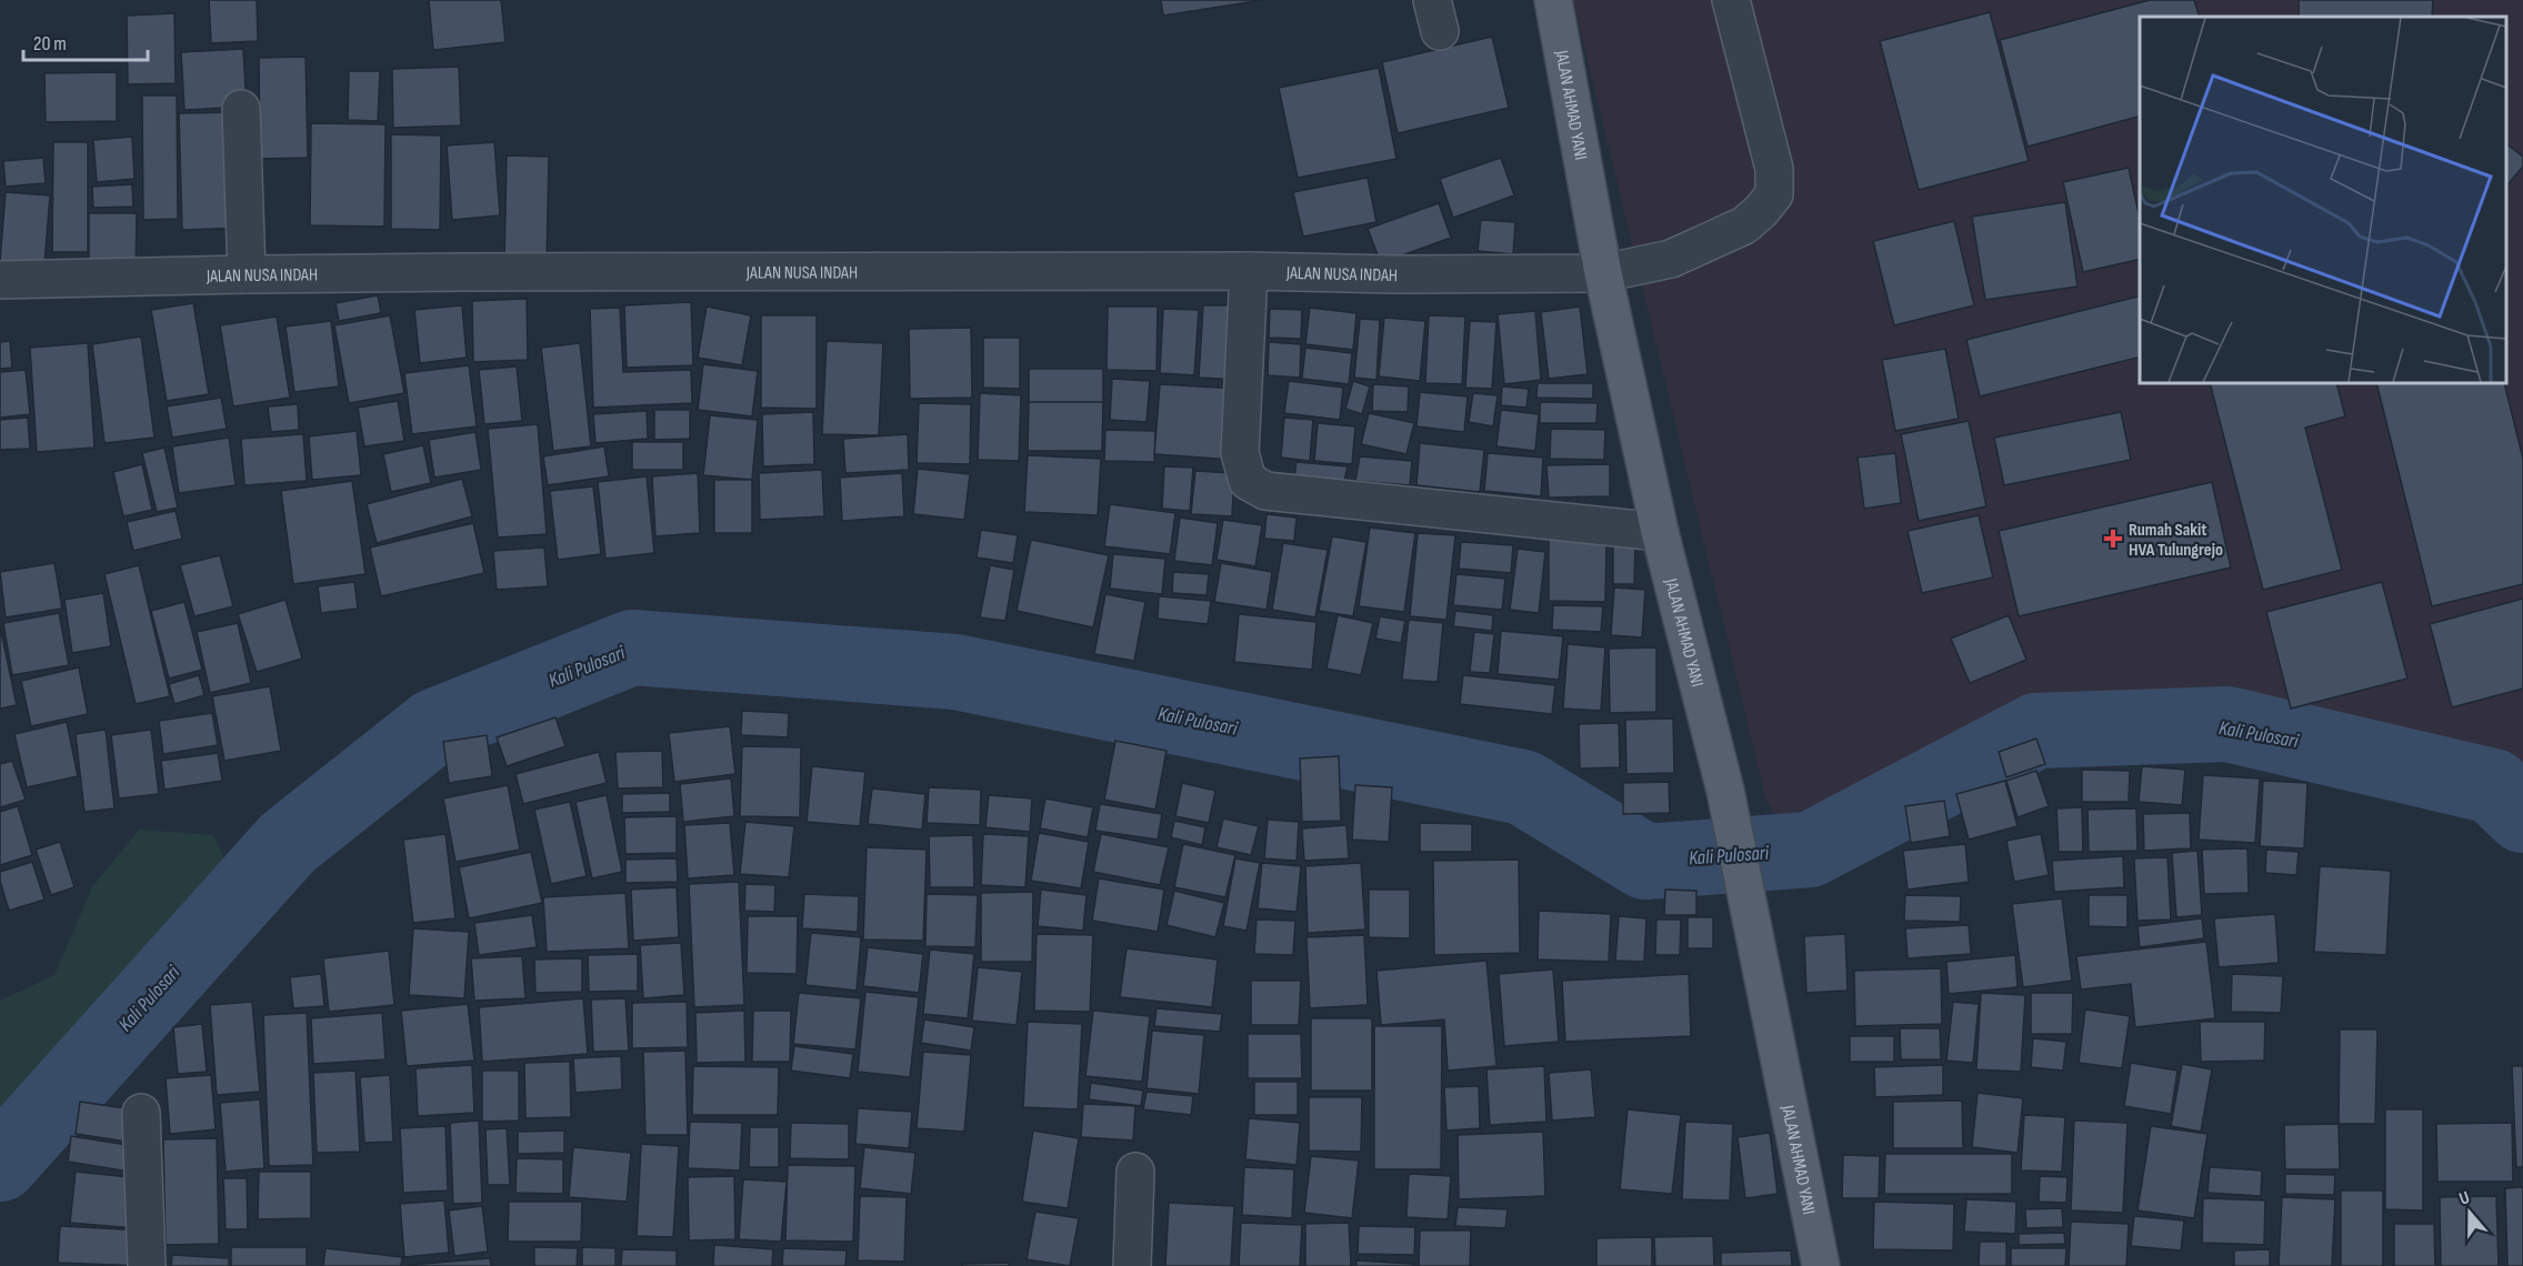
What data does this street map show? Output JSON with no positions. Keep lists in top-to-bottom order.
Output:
{
  "streets": {
    "main road": ["JALAN AHMAD YANI"],
    "street": ["JALAN NUSA INDAH"]
  },
  "crossings": [
    ["JALAN AHMAD YANI", "JALAN NUSA INDAH"]
  ],
  "water": ["Kali Pulosari"],
  "places": {
    "health": ["Rumah Sakit HVA Tulungrejo"]
  },
  "scale_bar": "20 m",
  "north": "top"
}
